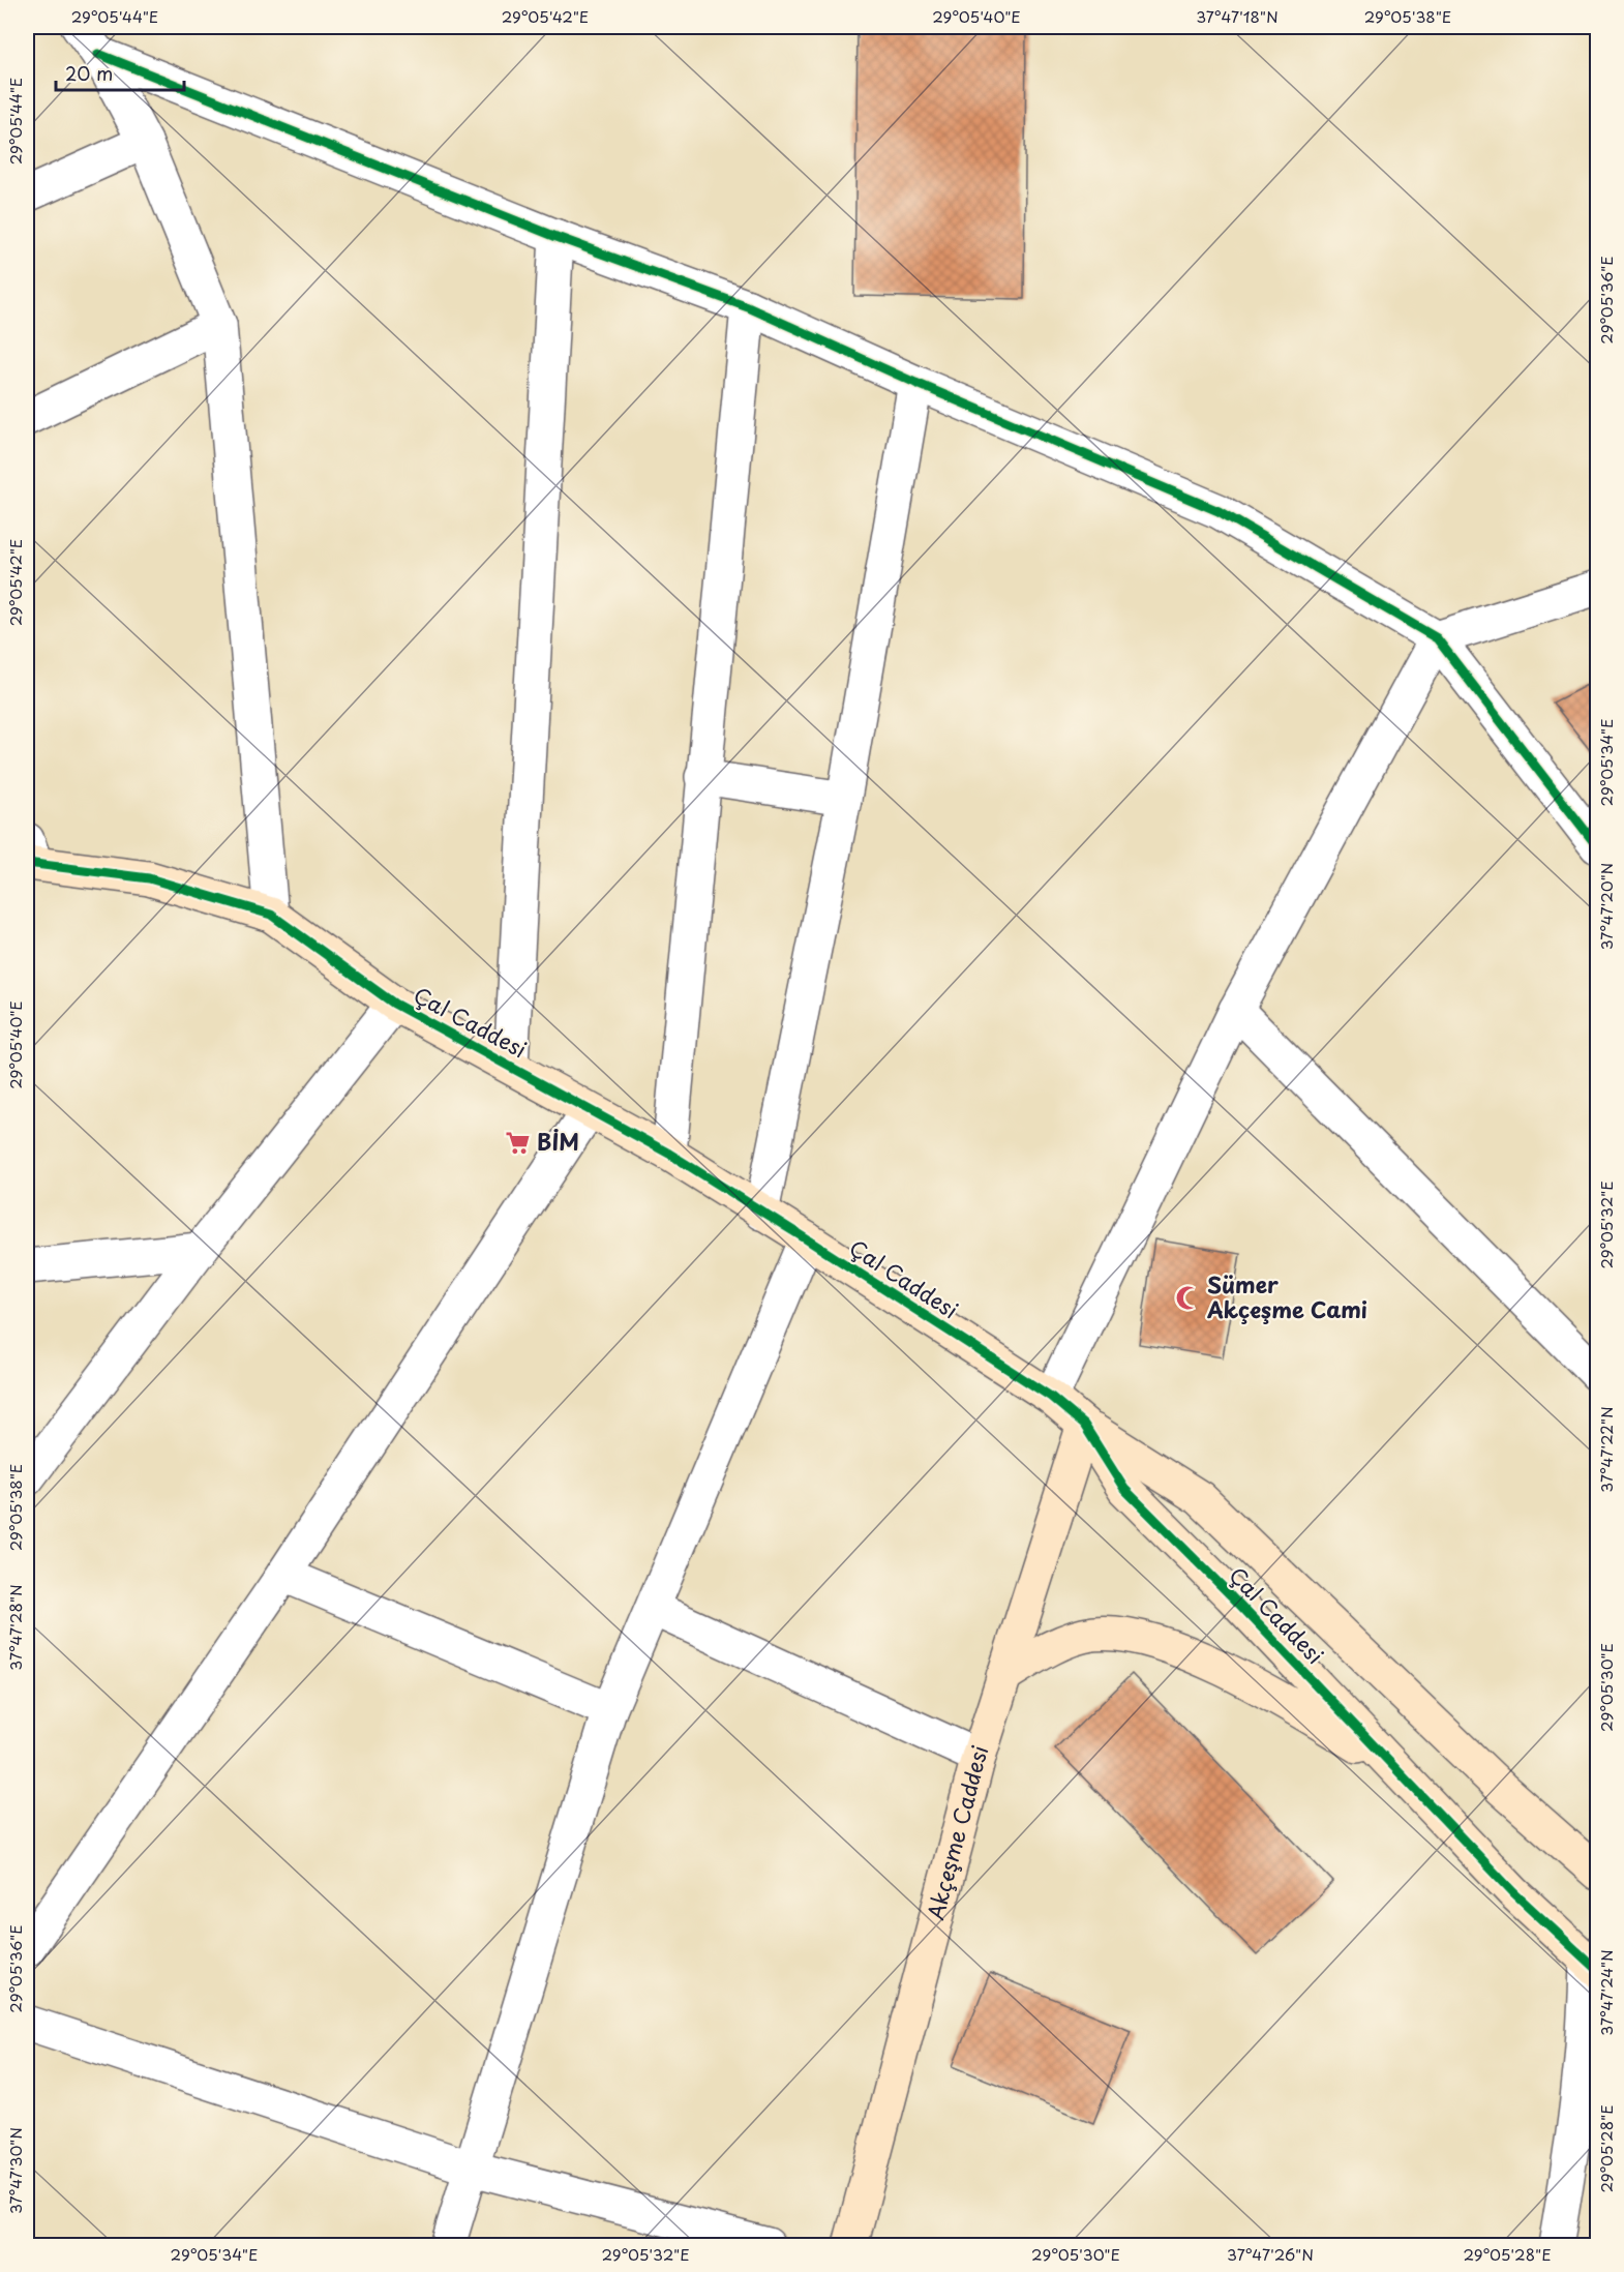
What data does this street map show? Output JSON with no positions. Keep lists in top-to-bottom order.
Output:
{
  "streets": {
    "street": ["Çal Caddesi", "Akçeşme Caddesi"]
  },
  "crossings": [
    ["Çal Caddesi", "Akçeşme Caddesi"]
  ],
  "places": {
    "supermarket": ["BİM"],
    "mosque": ["Sümer Akçeşme Cami"]
  },
  "scale_bar": "20 m",
  "coordinates": [
    "29°05'44\"E",
    "29°05'42\"E",
    "29°05'40\"E",
    "37°47'18\"N",
    "29°05'38\"E",
    "29°05'36\"E",
    "29°05'34\"E",
    "37°47'20\"N",
    "29°05'32\"E",
    "37°47'22\"N",
    "37°47'28\"N",
    "29°05'30\"E",
    "37°47'24\"N",
    "29°05'28\"E",
    "37°47'30\"N",
    "37°47'26\"N"
  ]
}
